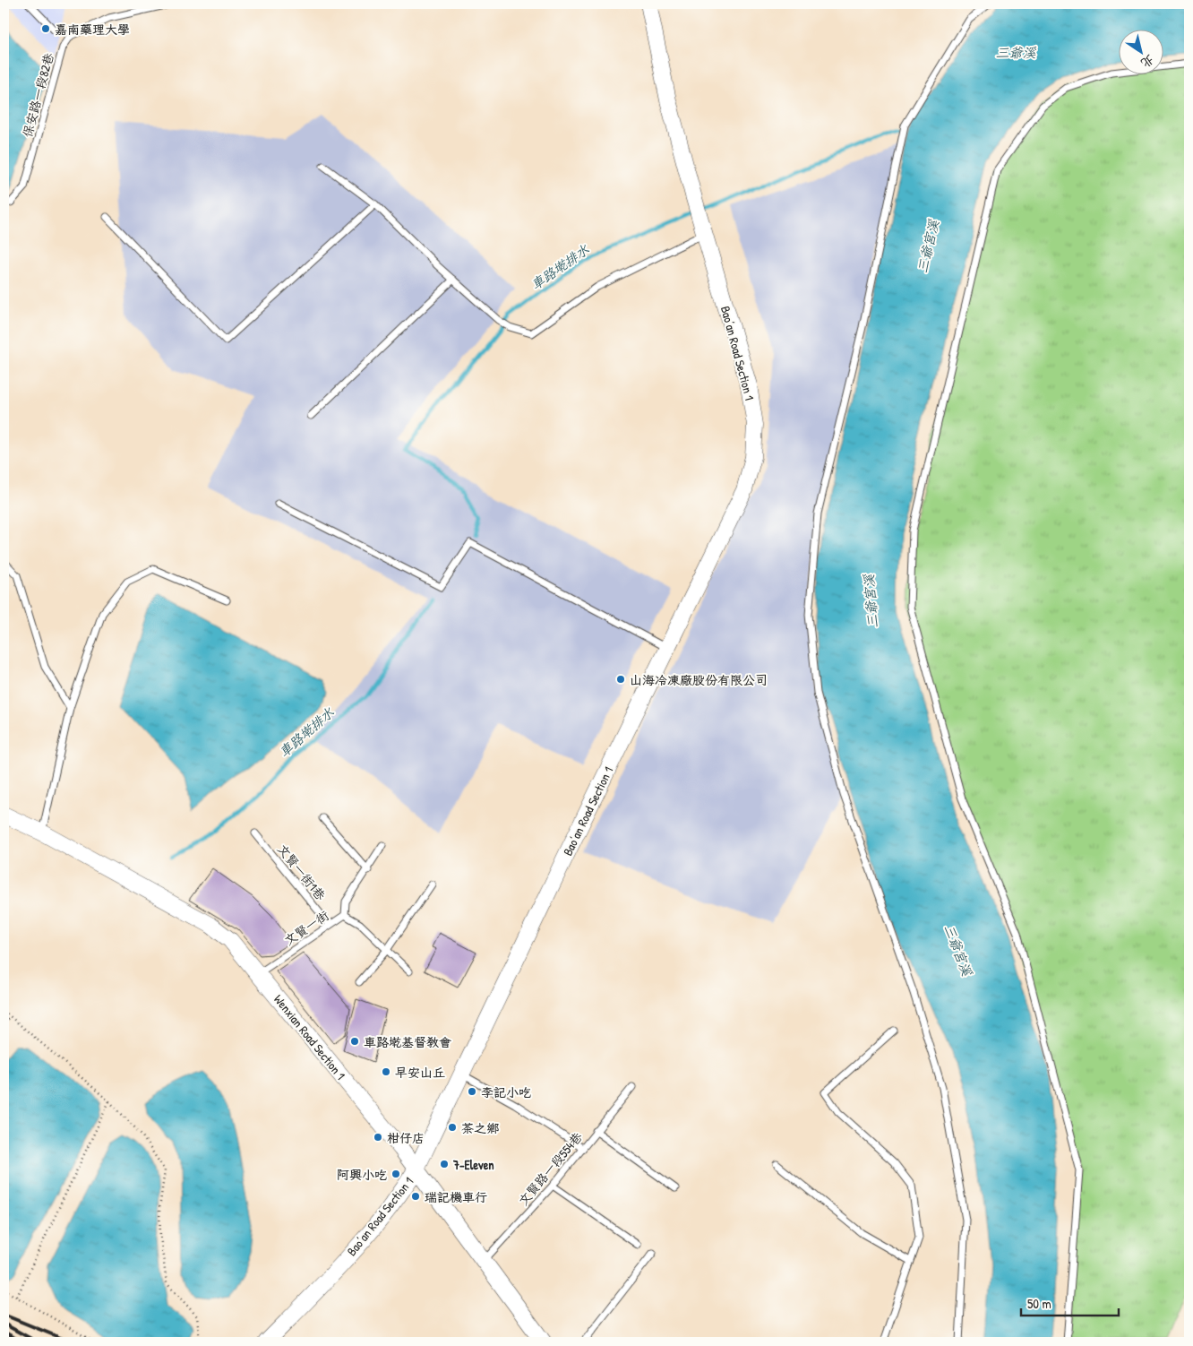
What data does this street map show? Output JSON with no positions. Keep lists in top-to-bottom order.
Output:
{
  "streets": {
    "street": ["Bao’an Road Section 1", "Wenxian Road Section 1"],
    "lane": [
      "保安路一段82巷",
      "文賢一街1巷",
      "文賢一街",
      "文賢路一段554巷"
    ]
  },
  "crossings": [
    ["Bao’an Road Section 1", "Wenxian Road Section 1"],
    ["文賢一街1巷", "文賢一街"],
    ["文賢一街", "Wenxian Road Section 1"],
    ["Wenxian Road Section 1", "文賢路一段554巷"]
  ],
  "water": ["三爺溪", "三爺宮溪", "車路墘排水"],
  "places": [
    "嘉南藥理大學",
    "山海冷凍廠股份有限公司",
    "車路墘基督教會",
    "早安山丘",
    "李記小吃",
    "茶之鄉",
    "柑仔店",
    "7-Eleven",
    "阿興小吃",
    "瑞記機車行"
  ],
  "scale_bar": "50 m",
  "north": "bottom right"
}
